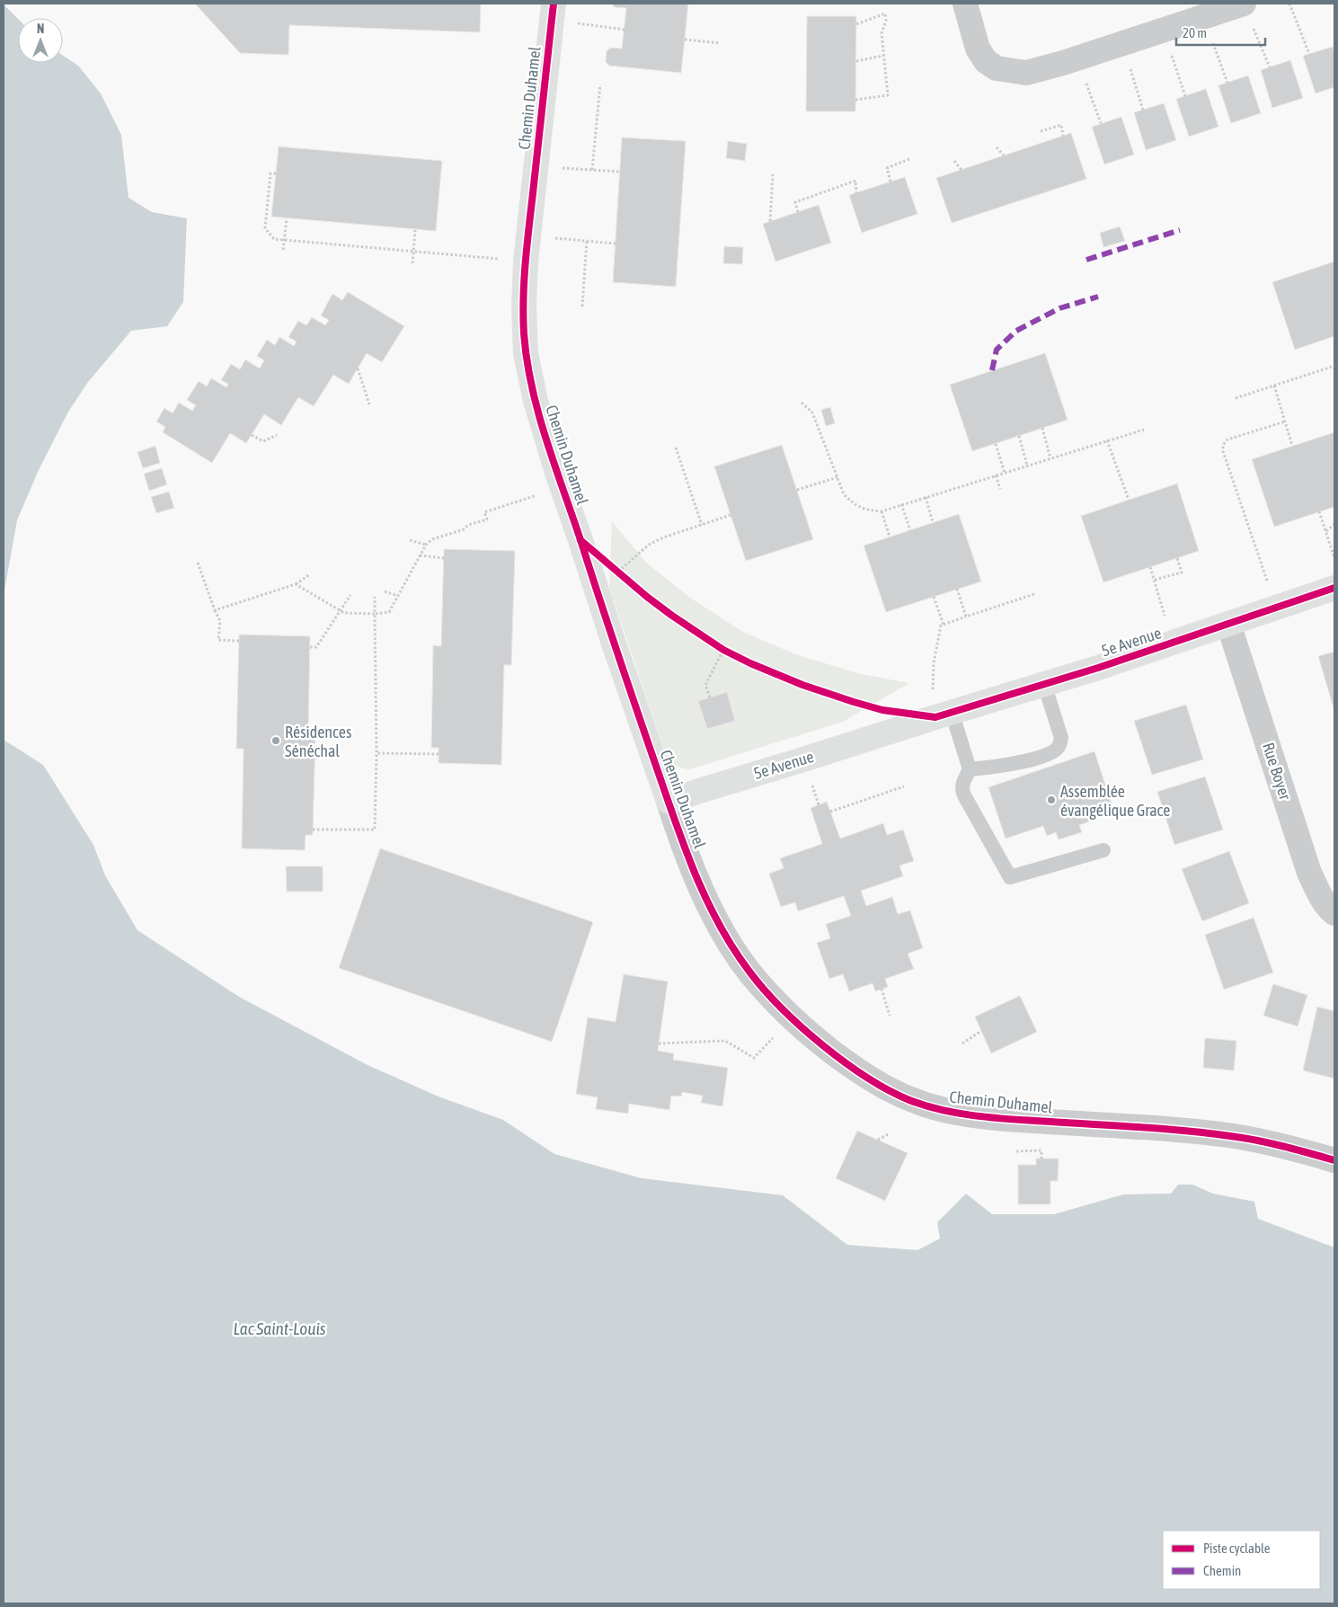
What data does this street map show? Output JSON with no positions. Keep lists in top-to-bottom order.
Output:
{
  "streets": {
    "street": ["Chemin Duhamel", "5e Avenue", "Rue Boyer"]
  },
  "crossings": [
    ["Chemin Duhamel", "5e Avenue"],
    ["5e Avenue", "Rue Boyer"]
  ],
  "water": ["Lac Saint-Louis"],
  "places": ["Résidences Sénéchal", "Assemblée évangélique Grace"],
  "legend": ["Piste cyclable", "Chemin"],
  "scale_bar": "20 m",
  "north": "top"
}
